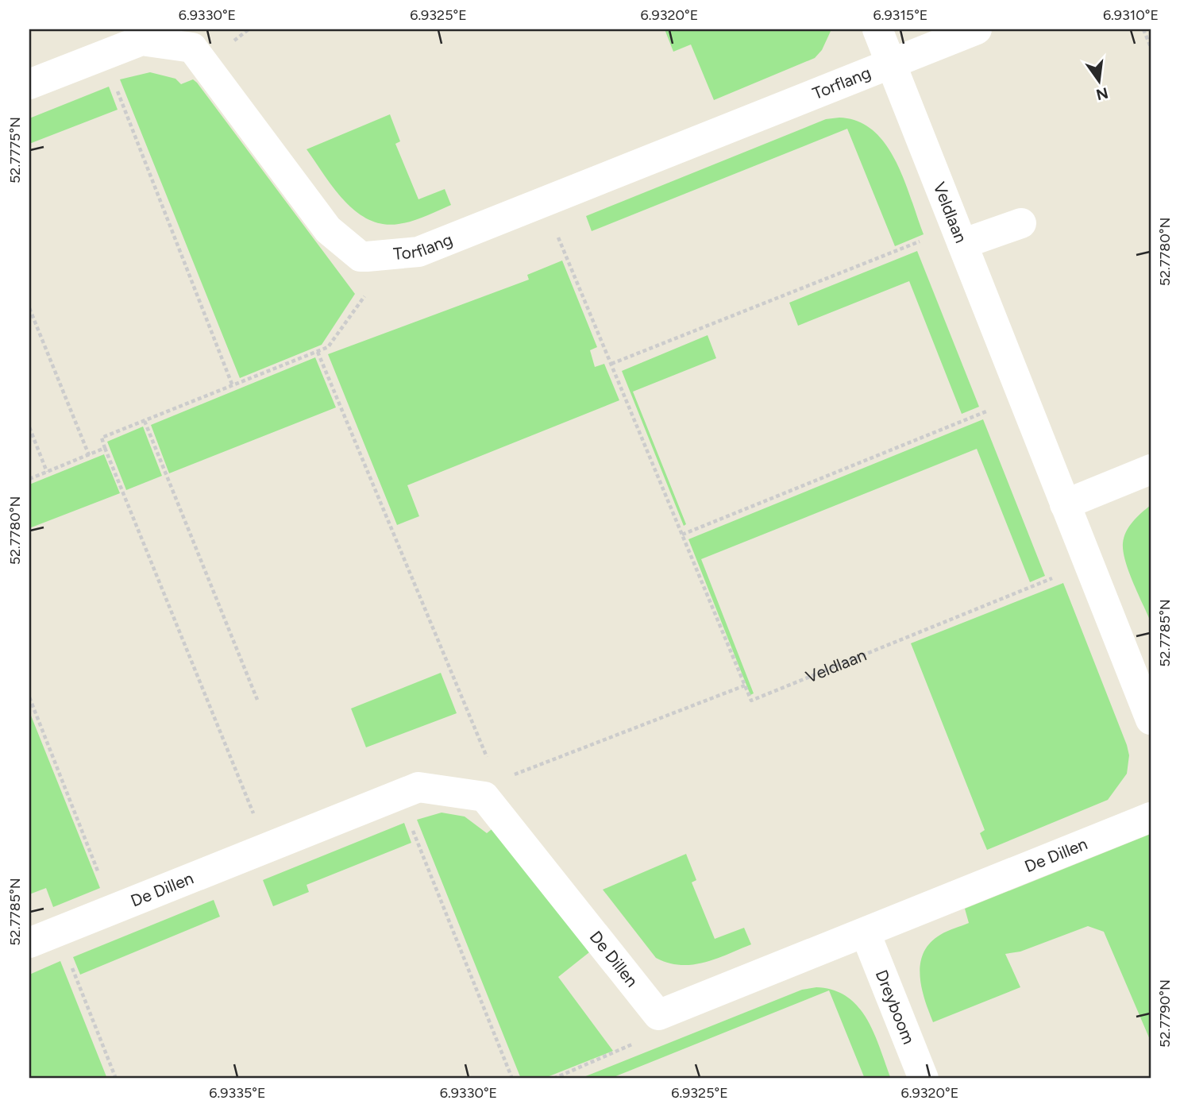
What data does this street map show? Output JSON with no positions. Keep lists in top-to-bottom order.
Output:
{
  "streets": {
    "street": [
      "Torflang",
      "Veldlaan",
      "De Dillen",
      "Dreyboom"
    ]
  },
  "crossings": [
    ["Torflang", "Veldlaan"],
    ["De Dillen", "Dreyboom"]
  ],
  "north": "bottom",
  "coordinates": [
    "6.9330°E",
    "6.9325°E",
    "6.9320°E",
    "6.9315°E",
    "6.9310°E",
    "52.7775°N",
    "52.7780°N",
    "52.7785°N",
    "52.7790°N",
    "6.9335°E"
  ]
}
